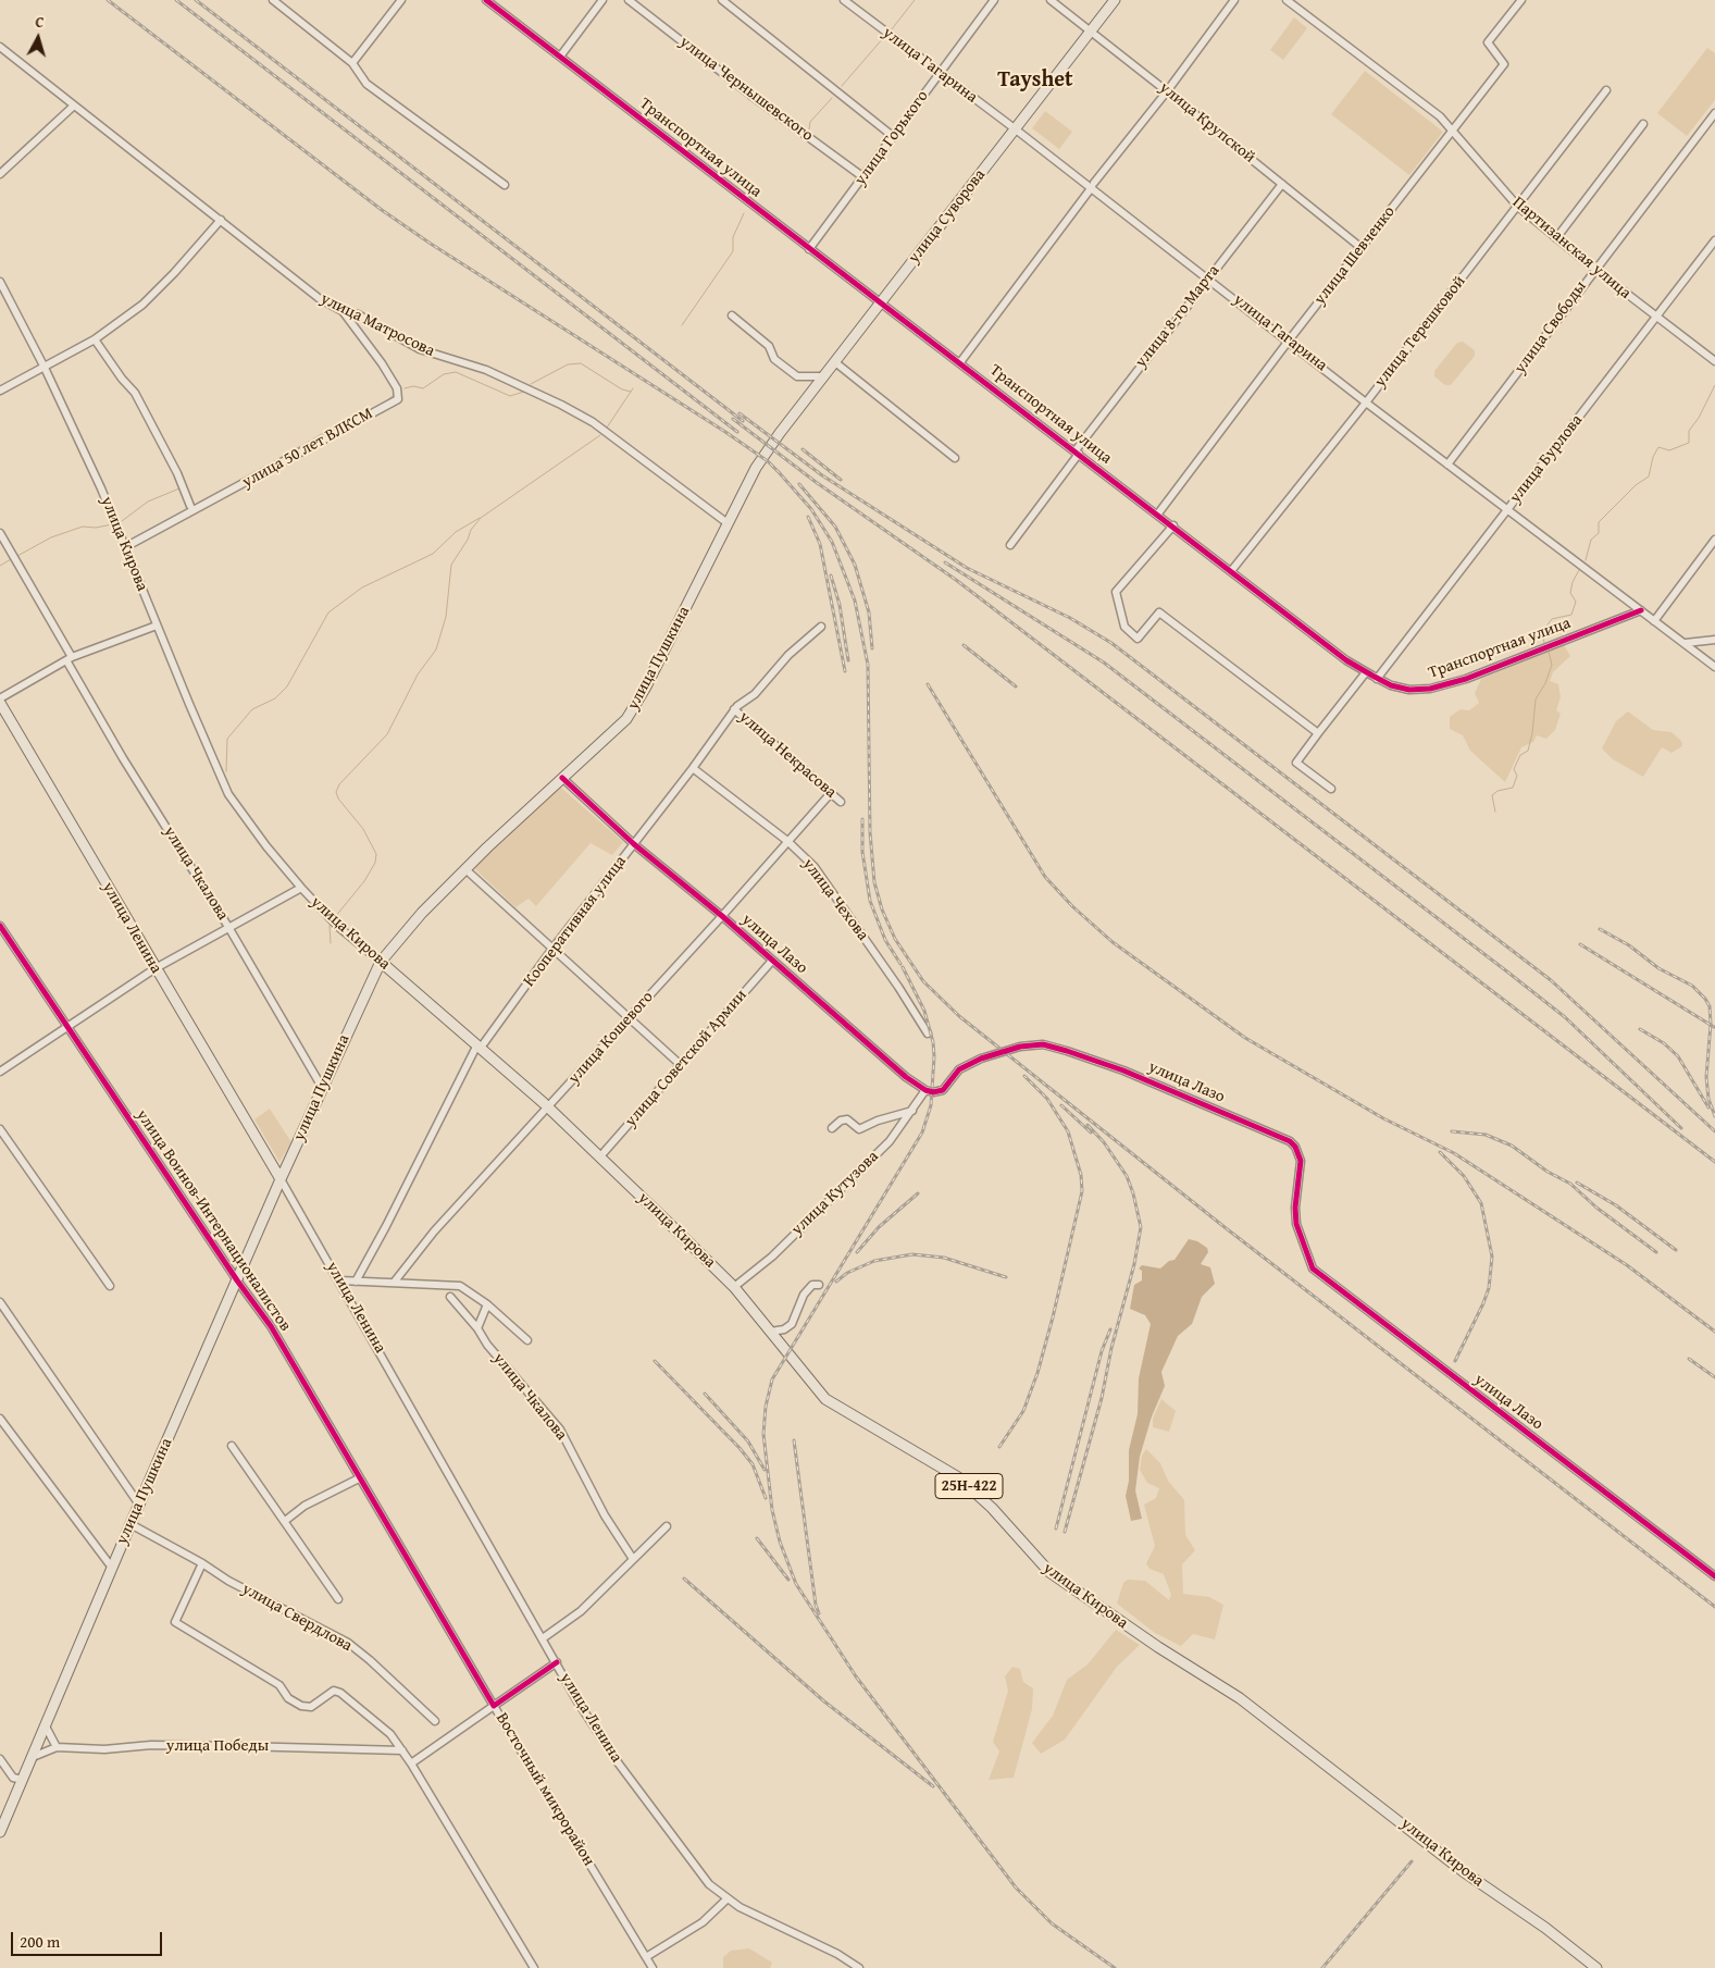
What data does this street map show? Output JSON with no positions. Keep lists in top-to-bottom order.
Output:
{
  "streets": {
    "main road": [
      "улица Суворова",
      "улица Кирова",
      "улица Пушкина",
      "улица Ленина",
      "25Н-422"
    ],
    "street": [
      "улица Гагарина",
      "улица Чернышевского",
      "улица Крупской",
      "улица Горького",
      "Транспортная улица",
      "Партизанская улица",
      "улица Шевченко",
      "улица 8-го Марта",
      "улица Матросова",
      "улица Свободы",
      "улица Терешковой",
      "улица 50 лет ВЛКСМ",
      "улица Бурлова",
      "улица Некрасова",
      "улица Чкалова",
      "улица Чехова",
      "Кооперативная улица",
      "улица Лазо",
      "улица Кошевого",
      "улица Советской Армии",
      "улица Кутузова",
      "улица Воинов-Интернационалистов",
      "улица Свердлова",
      "улица Победы",
      "Восточный микрорайон"
    ]
  },
  "crossings": [
    ["улица Гагарина", "улица Горького"],
    ["улица Гагарина", "Транспортная улица"],
    ["улица Гагарина", "улица Суворова"],
    ["улица Гагарина", "улица Шевченко"],
    ["улица Гагарина", "улица 8-го Марта"],
    ["улица Гагарина", "улица Свободы"],
    ["улица Гагарина", "улица Терешковой"],
    ["улица Гагарина", "улица Бурлова"],
    ["улица Чернышевского", "улица Горького"],
    ["улица Крупской", "улица Суворова"],
    ["улица Крупской", "улица Шевченко"],
    ["улица Крупской", "улица 8-го Марта"],
    ["улица Горького", "Транспортная улица"],
    ["Транспортная улица", "улица Суворова"],
    ["Транспортная улица", "улица Шевченко"],
    ["Транспортная улица", "улица 8-го Марта"],
    ["Транспортная улица", "улица Терешковой"],
    ["Транспортная улица", "улица Бурлова"],
    ["улица Суворова", "улица Пушкина"],
    ["Партизанская улица", "улица Шевченко"],
    ["Партизанская улица", "улица Свободы"],
    ["Партизанская улица", "улица Терешковой"],
    ["Партизанская улица", "улица Бурлова"],
    ["улица Матросова", "улица 50 лет ВЛКСМ"],
    ["улица Матросова", "улица Пушкина"],
    ["улица 50 лет ВЛКСМ", "улица Кирова"],
    ["улица Кирова", "улица Пушкина"],
    ["улица Кирова", "Кооперативная улица"],
    ["улица Кирова", "улица Кошевого"],
    ["улица Кирова", "улица Советской Армии"],
    ["улица Кирова", "улица Кутузова"],
    ["улица Пушкина", "улица Чкалова"],
    ["улица Пушкина", "улица Ленина"],
    ["улица Пушкина", "улица Лазо"],
    ["улица Пушкина", "улица Воинов-Интернационалистов"],
    ["улица Пушкина", "улица Свердлова"],
    ["улица Некрасова", "Кооперативная улица"],
    ["улица Некрасова", "улица Кошевого"],
    ["улица Чехова", "Кооперативная улица"],
    ["улица Чехова", "улица Кошевого"],
    ["Кооперативная улица", "улица Лазо"],
    ["улица Лазо", "улица Кошевого"],
    ["улица Лазо", "улица Советской Армии"],
    ["улица Лазо", "улица Кутузова"],
    ["улица Воинов-Интернационалистов", "Восточный микрорайон"]
  ],
  "districts": ["Tayshet"],
  "scale_bar": "200 m",
  "north": "top"
}
